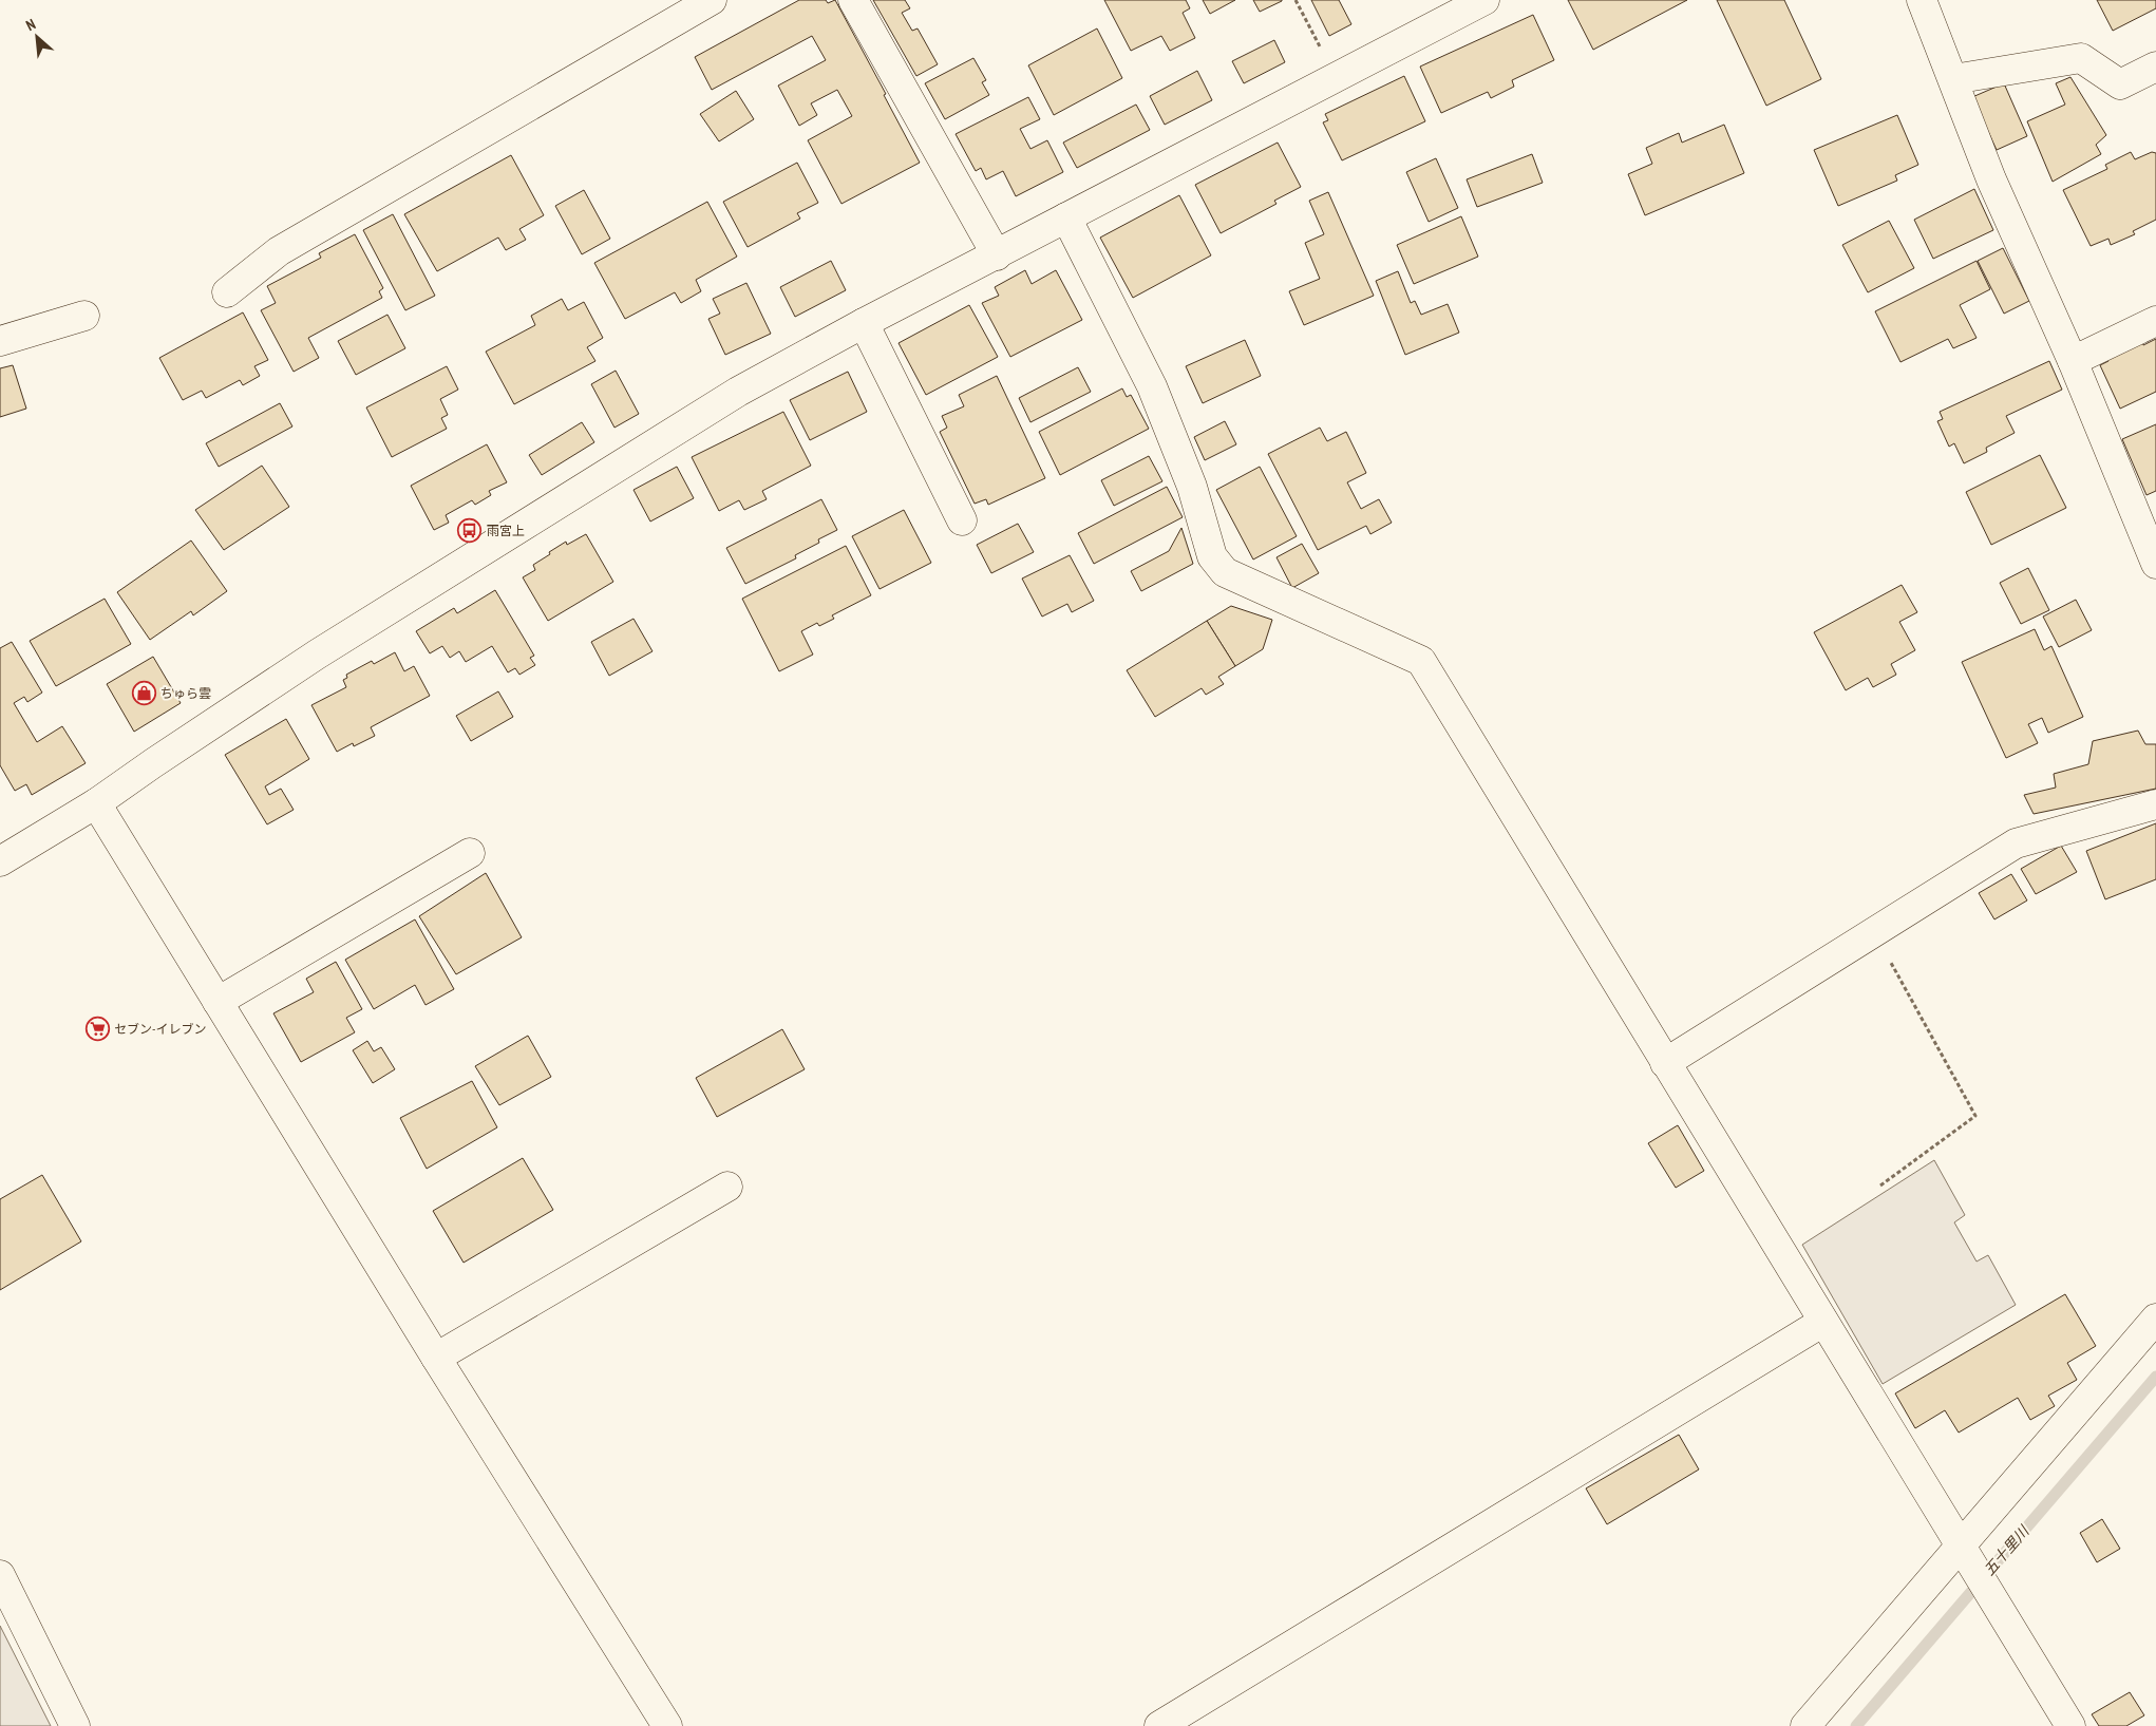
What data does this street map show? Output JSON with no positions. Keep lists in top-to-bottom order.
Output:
{
  "water": ["五十里川"],
  "places": {
    "bus stop": ["雨宮上"],
    "shop": ["ちゅら雲"],
    "supermarket": ["セブン-イレブン"]
  },
  "north": "top left"
}
